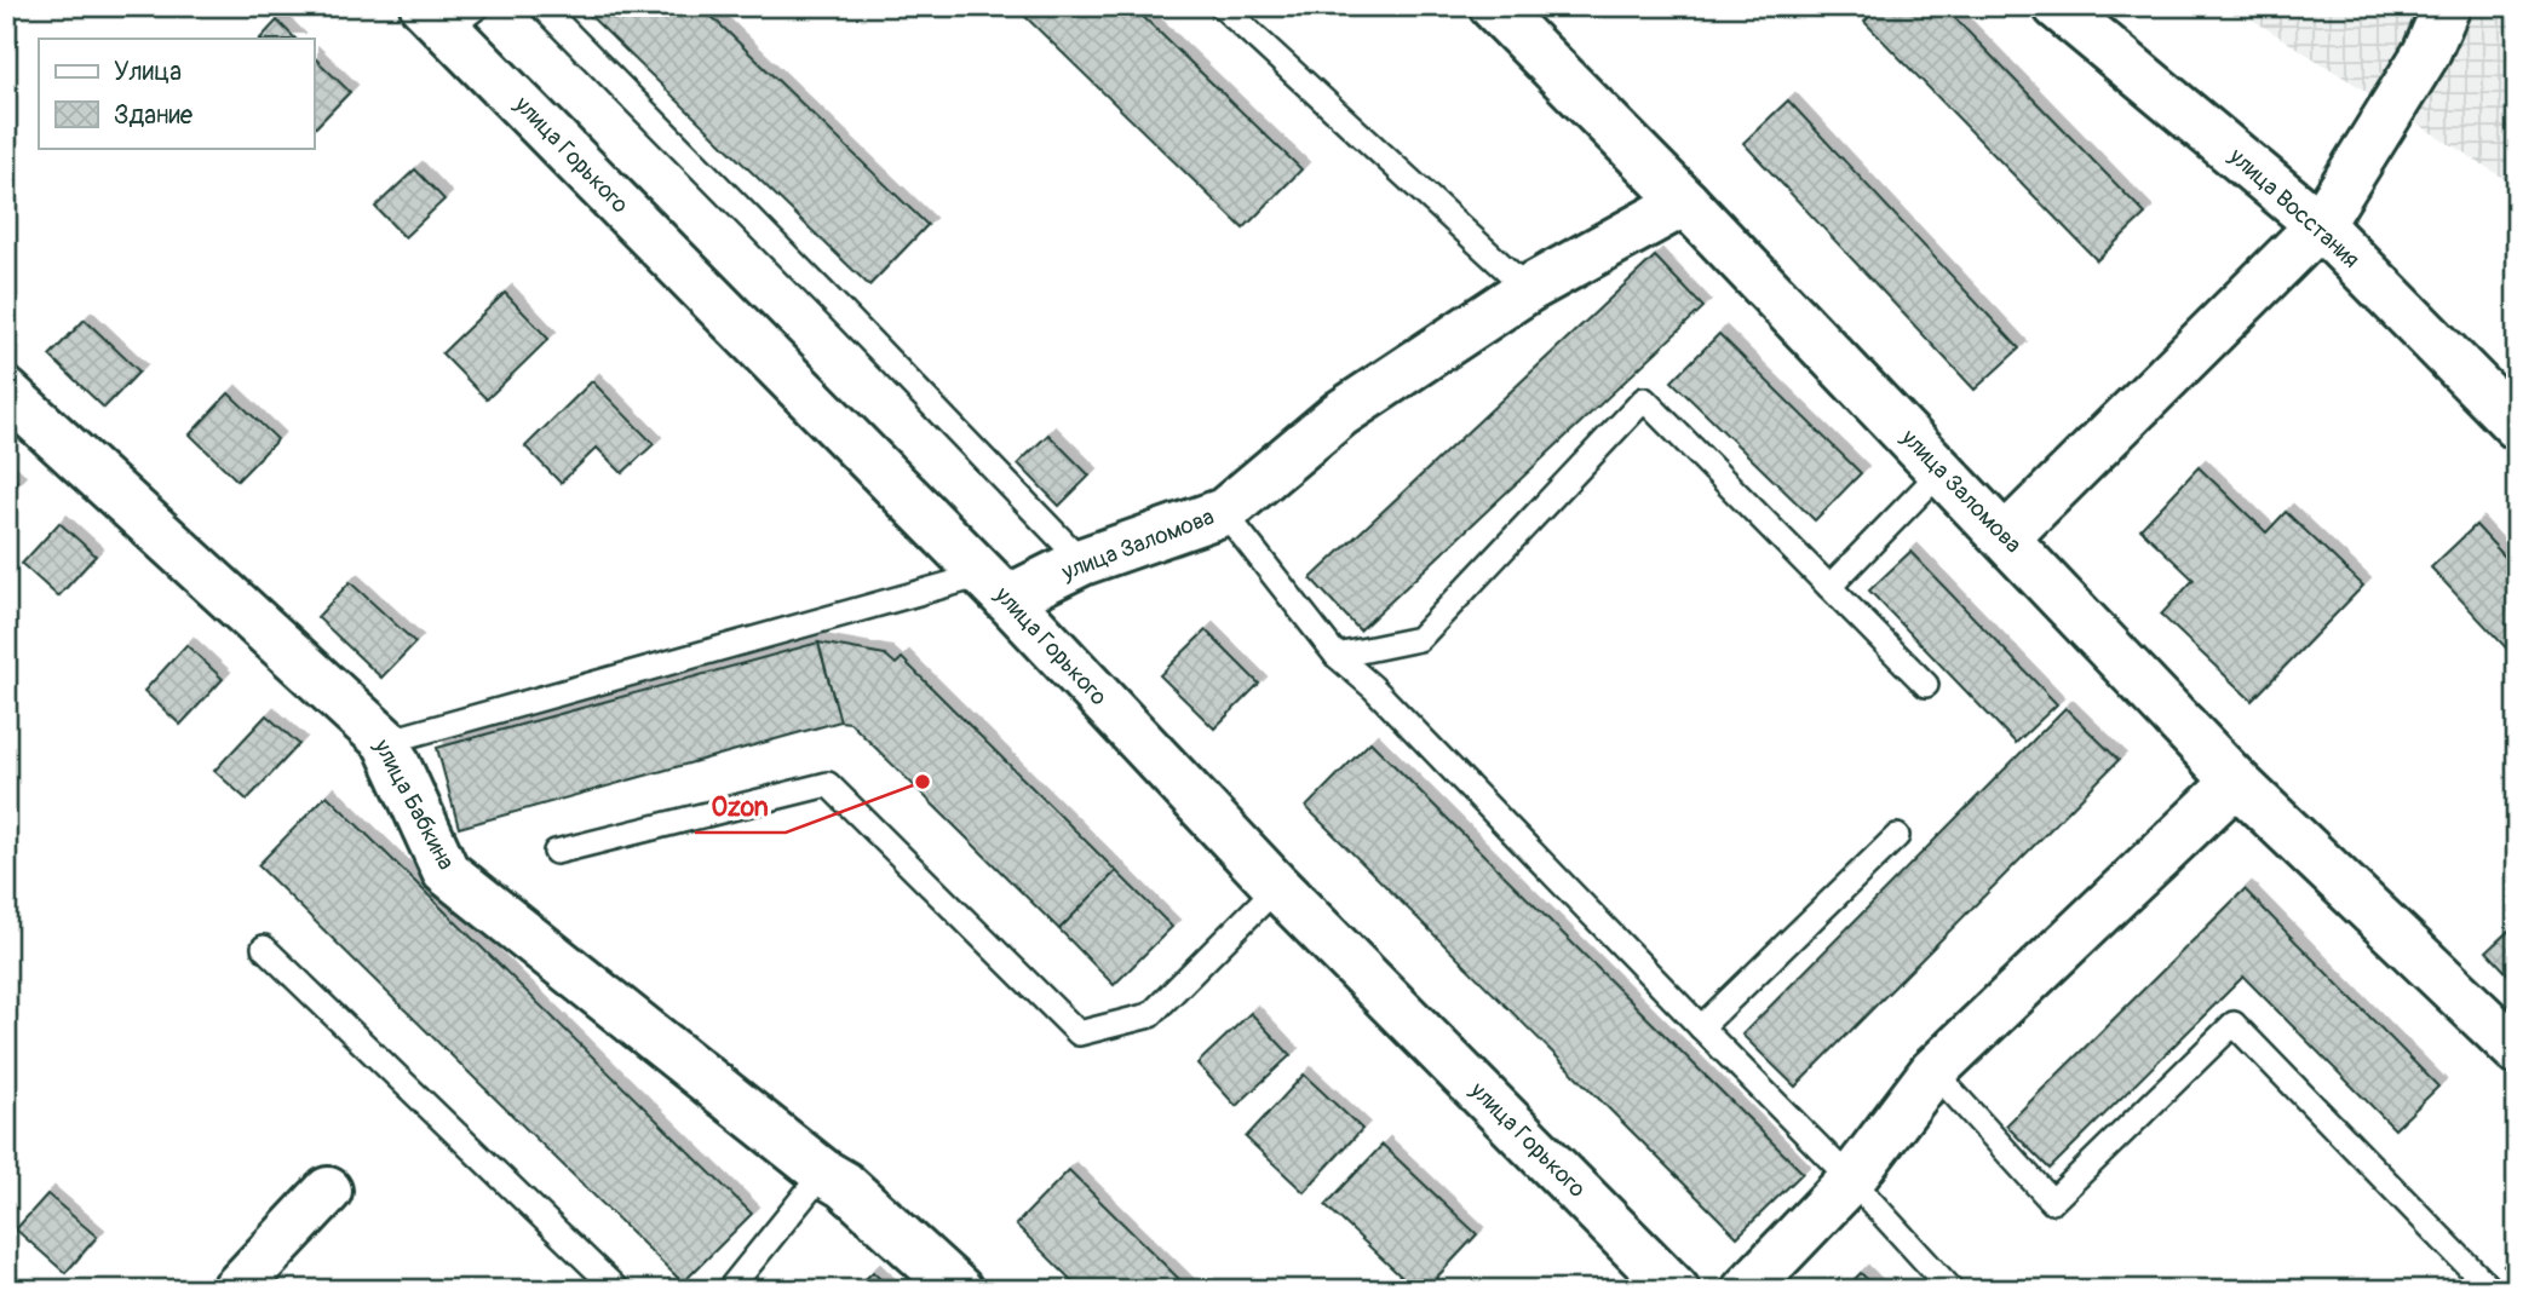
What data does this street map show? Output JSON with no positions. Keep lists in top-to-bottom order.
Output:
{
  "streets": {
    "street": [
      "улица Горького",
      "улица Восстания",
      "улица Заломова",
      "улица Бабкина"
    ]
  },
  "crossings": [
    ["улица Горького", "улица Заломова"]
  ],
  "places": ["Ozon"],
  "legend": ["Улица", "Здание"]
}
